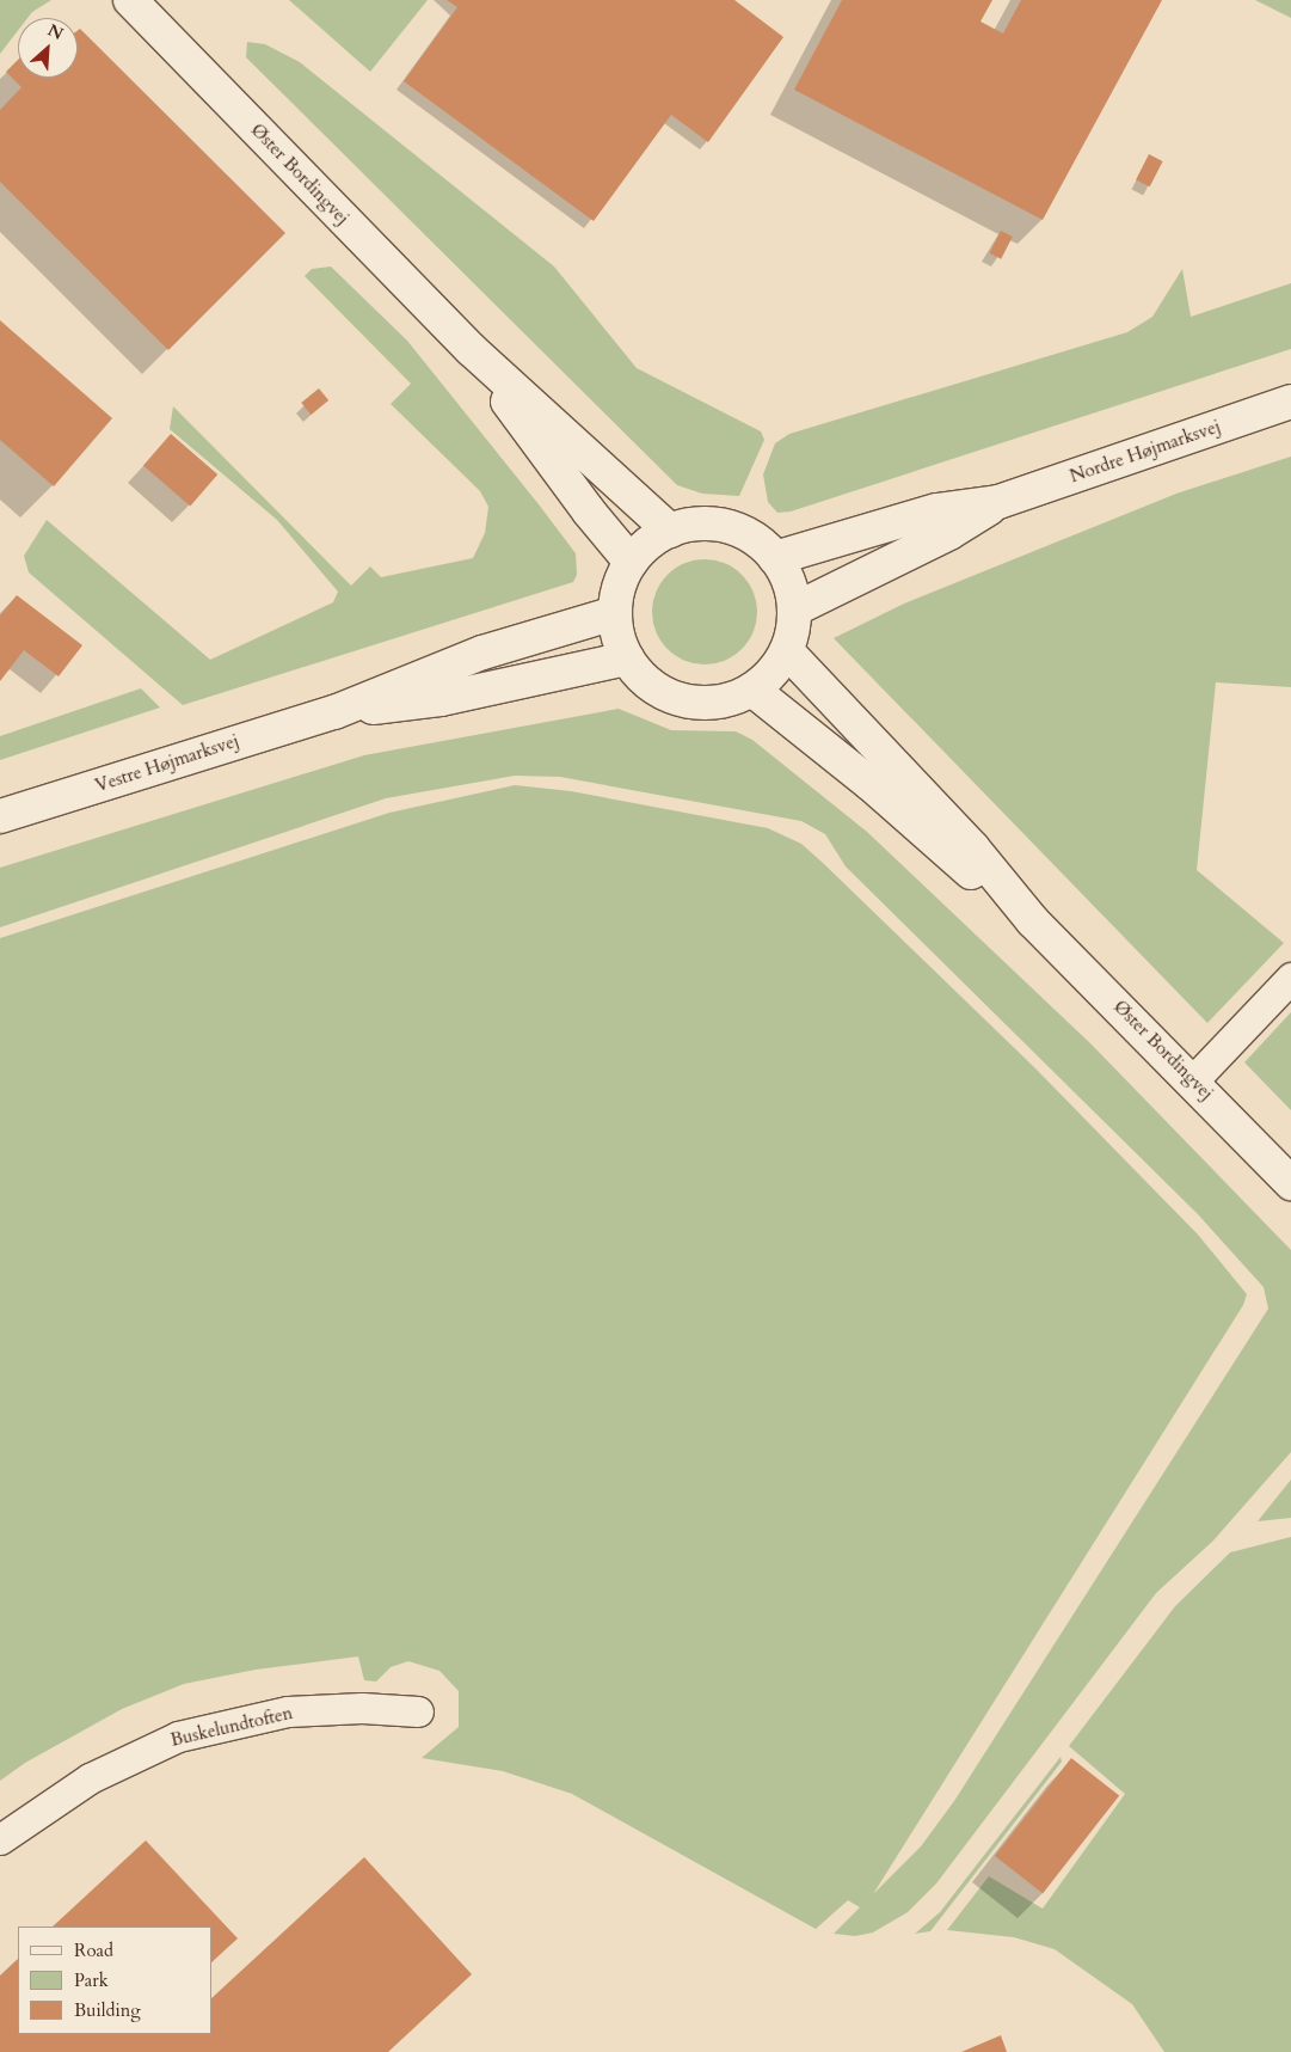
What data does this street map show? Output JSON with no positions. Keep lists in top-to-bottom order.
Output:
{
  "streets": {
    "street": [
      "Øster Bordingvej",
      "Nordre Højmarksvej",
      "Vestre Højmarksvej",
      "Buskelundtoften"
    ]
  },
  "crossings": [
    ["Øster Bordingvej", "Nordre Højmarksvej"],
    ["Øster Bordingvej", "Vestre Højmarksvej"],
    ["Nordre Højmarksvej", "Vestre Højmarksvej"]
  ],
  "legend": ["Road", "Park", "Building"],
  "north": "top right"
}
